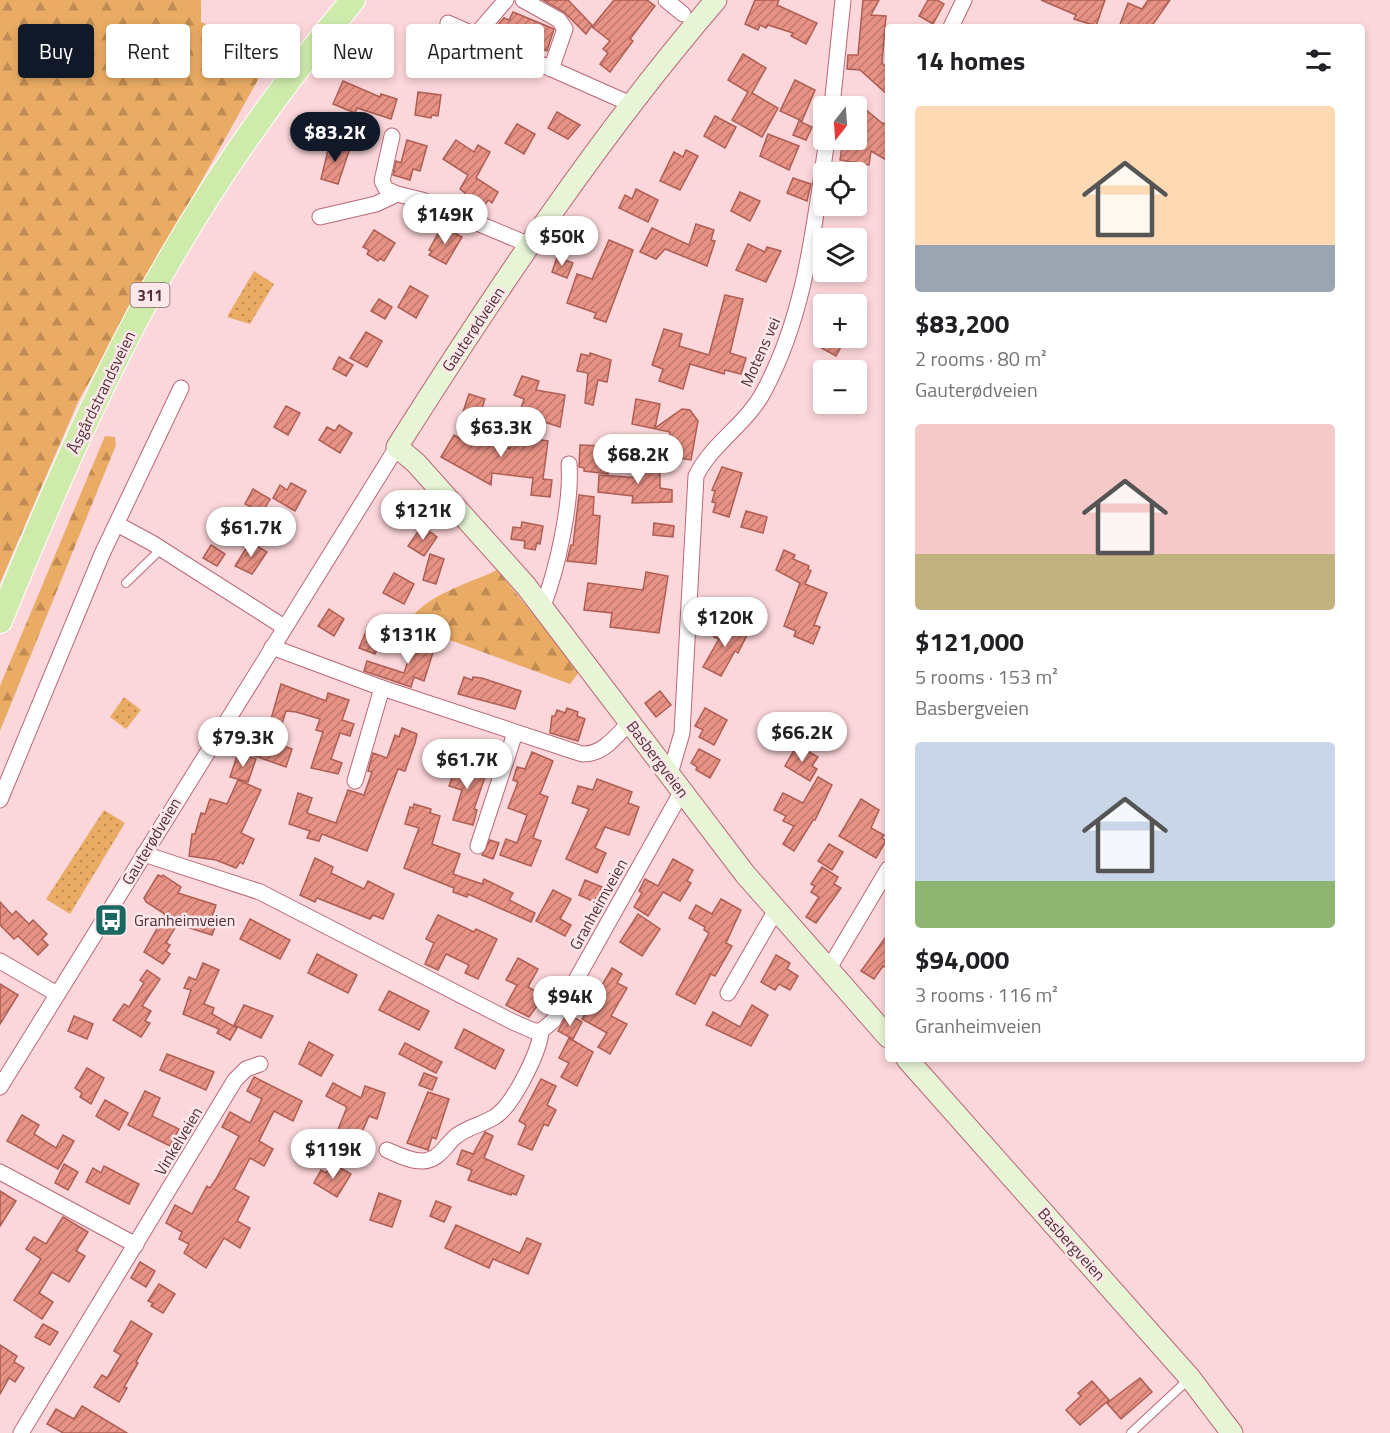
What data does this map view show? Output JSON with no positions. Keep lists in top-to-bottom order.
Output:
{
  "streets": {
    "main road": [
      "311",
      "Gauterødveien",
      "Åsgårdstrandsveien",
      "Basbergveien"
    ],
    "street": ["Motens vei", "Granheimveien", "Vinkelveien"]
  },
  "crossings": [
    ["Gauterødveien", "Basbergveien"],
    ["Motens vei", "Basbergveien"],
    ["Basbergveien", "Granheimveien"]
  ],
  "places": {
    "bus stop": ["Granheimveien"]
  },
  "north": "bottom",
  "page": {
    "chip": [
      "Buy",
      "Rent",
      "Filters",
      "New",
      "Apartment"
    ],
    "heading": "14 homes",
    "map_buttons": ["+", "−"],
    "list": [
      {
        "name": "$83,200",
        "note": "2 rooms · 80 m² · Gauterødveien"
      },
      {
        "name": "$121,000",
        "note": "5 rooms · 153 m² · Basbergveien"
      },
      {
        "name": "$94,000",
        "note": "3 rooms · 116 m² · Granheimveien"
      }
    ],
    "price": [
      "$83.2K",
      "$149K",
      "$50K",
      "$63.3K",
      "$68.2K",
      "$121K",
      "$61.7K",
      "$120K",
      "$131K",
      "$66.2K",
      "$79.3K",
      "$61.7K",
      "$94K",
      "$119K"
    ]
  }
}
